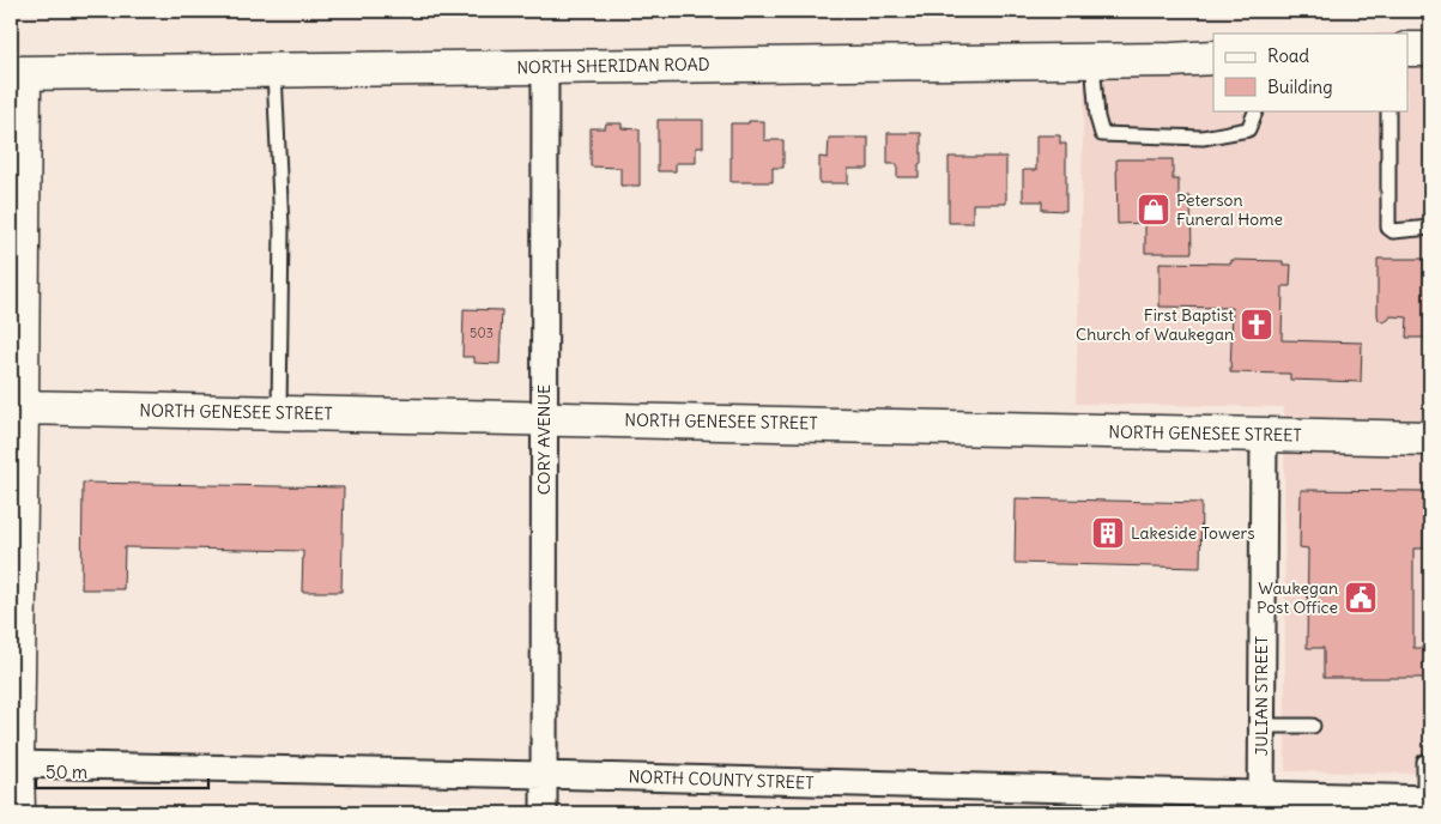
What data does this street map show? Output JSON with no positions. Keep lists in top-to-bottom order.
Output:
{
  "streets": {
    "street": [
      "NORTH SHERIDAN ROAD",
      "NORTH GENESEE STREET",
      "CORY AVENUE",
      "JULIAN STREET",
      "NORTH COUNTY STREET"
    ]
  },
  "crossings": [
    ["NORTH SHERIDAN ROAD", "CORY AVENUE"],
    ["NORTH GENESEE STREET", "CORY AVENUE"],
    ["NORTH GENESEE STREET", "JULIAN STREET"],
    ["CORY AVENUE", "NORTH COUNTY STREET"],
    ["JULIAN STREET", "NORTH COUNTY STREET"]
  ],
  "places": {
    "shop": ["Peterson Funeral Home"],
    "church": ["First Baptist Church of Waukegan"],
    "building": ["Lakeside Towers"],
    "public building": ["Waukegan Post Office"]
  },
  "house_numbers": ["503"],
  "legend": ["Road", "Building"],
  "scale_bar": "50 m"
}
